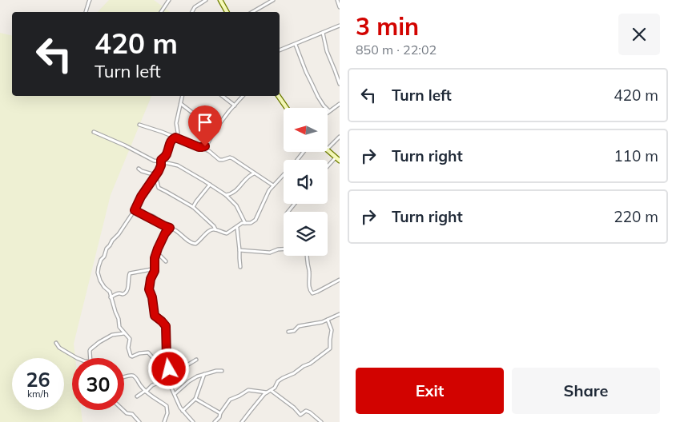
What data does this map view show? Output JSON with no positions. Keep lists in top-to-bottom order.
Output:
{
  "north": "left",
  "page": {
    "heading": ["3 min", "850 m · 22:02"],
    "turn": ["420 m", "Turn left"],
    "list": [
      {
        "name": "Turn left",
        "value": "420 m"
      },
      {
        "name": "Turn right",
        "value": "110 m"
      },
      {
        "name": "Turn right",
        "value": "220 m"
      }
    ],
    "speed": "26 km/h",
    "limit": "30",
    "buttons": ["Exit", "Share"]
  }
}
